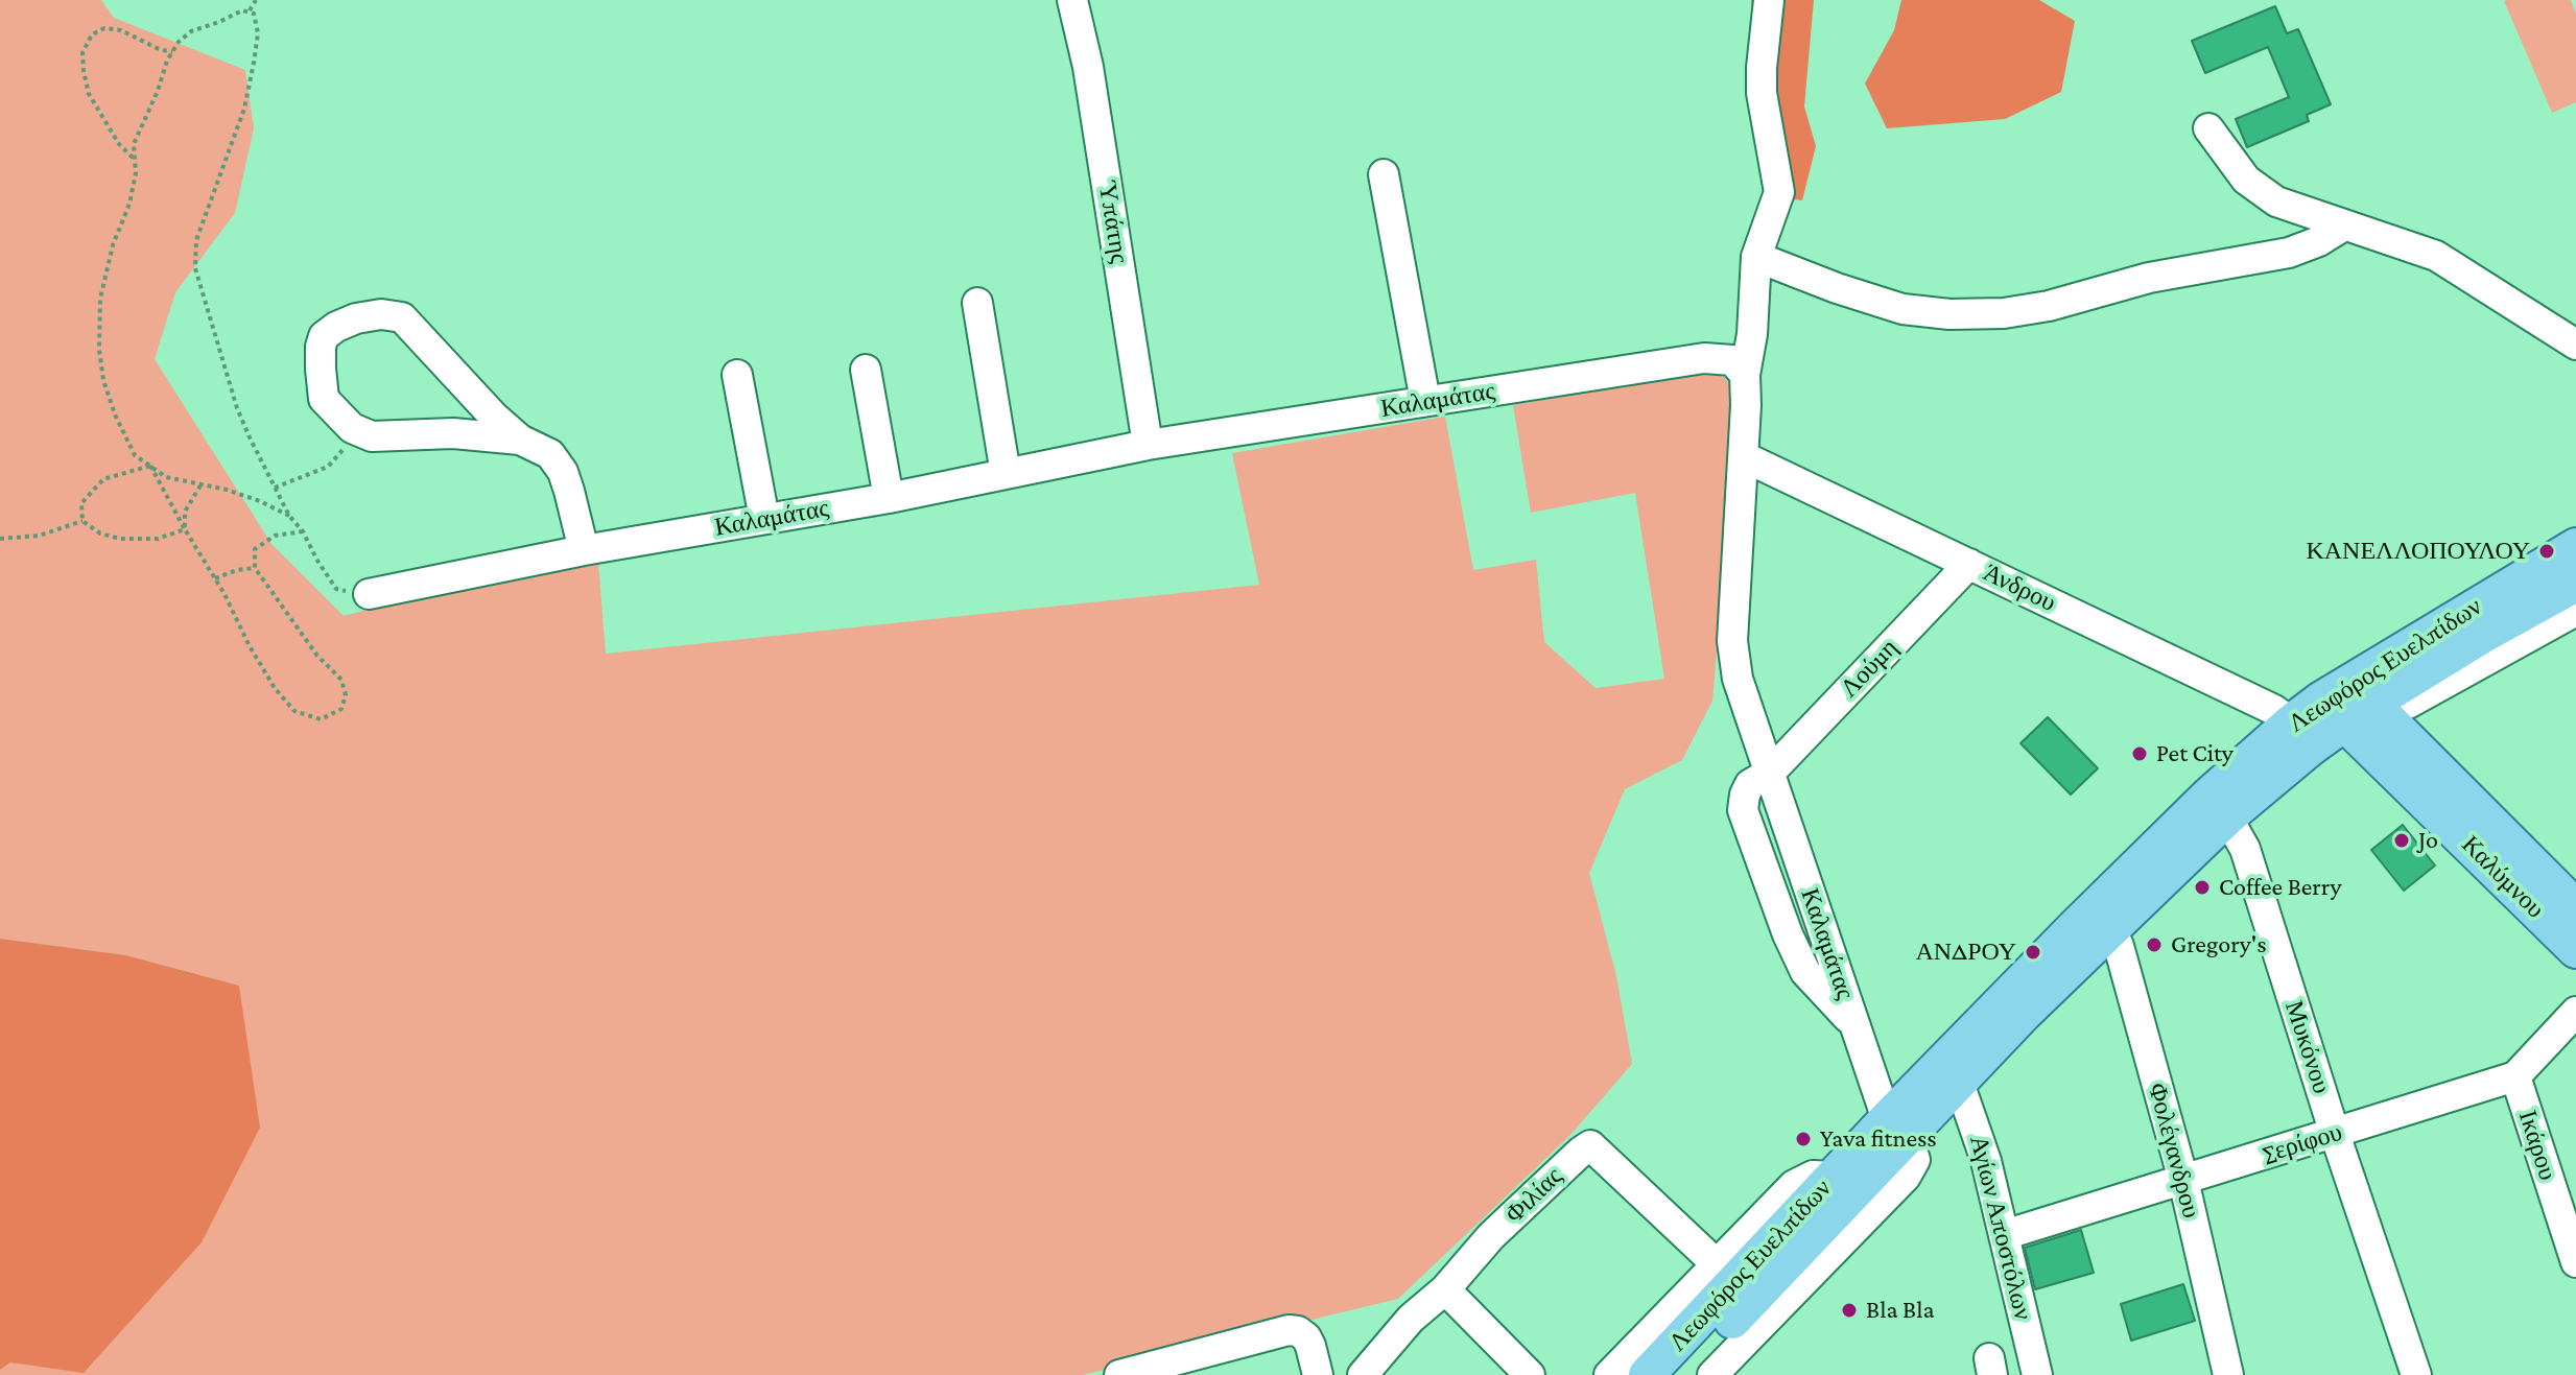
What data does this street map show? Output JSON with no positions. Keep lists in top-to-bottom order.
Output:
{
  "streets": {
    "main road": ["Λεωφόρος Ευελπίδων", "Καλύμνου"],
    "street": [
      "Ύπάτης",
      "Καλαμάτας",
      "Άνδρου",
      "Λούμη",
      "Μυκόνου",
      "Σερίφου",
      "Ικάρου",
      "Φολέγανδρου",
      "Φιλίας",
      "Αγίων Αποστόλων"
    ]
  },
  "crossings": [
    ["Ύπάτης", "Καλαμάτας"],
    ["Καλαμάτας", "Άνδρου"],
    ["Καλαμάτας", "Λεωφόρος Ευελπίδων"],
    ["Καλαμάτας", "Λούμη"],
    ["Άνδρου", "Λεωφόρος Ευελπίδων"],
    ["Άνδρου", "Λούμη"],
    ["Λεωφόρος Ευελπίδων", "Καλύμνου"],
    ["Λεωφόρος Ευελπίδων", "Μυκόνου"],
    ["Λεωφόρος Ευελπίδων", "Φολέγανδρου"],
    ["Λεωφόρος Ευελπίδων", "Αγίων Αποστόλων"],
    ["Μυκόνου", "Σερίφου"],
    ["Σερίφου", "Ικάρου"],
    ["Σερίφου", "Φολέγανδρου"],
    ["Σερίφου", "Αγίων Αποστόλων"]
  ],
  "places": [
    "ΚΑΝΕΛΛΟΠΟΥΛΟΥ",
    "Pet City",
    "Jo",
    "Coffee Berry",
    "Gregory's",
    "ΑΝΔΡΟΥ",
    "Yava fitness",
    "Bla Bla"
  ]
}
